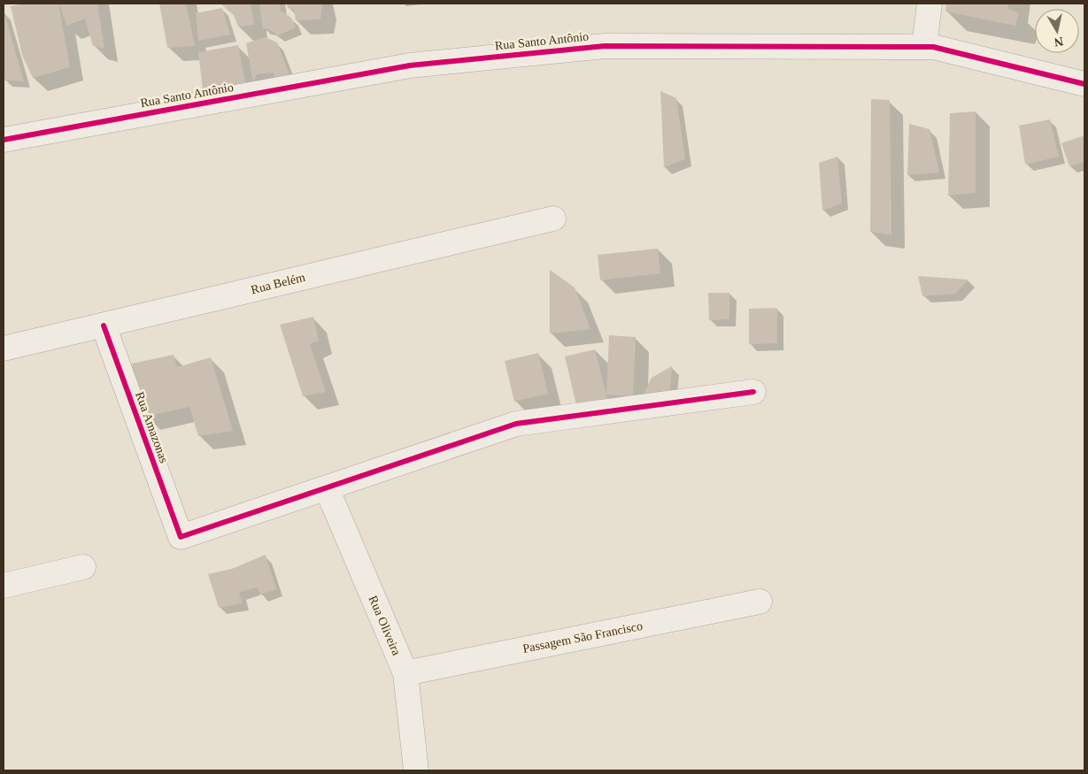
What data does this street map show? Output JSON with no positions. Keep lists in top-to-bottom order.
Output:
{
  "streets": {
    "street": [
      "Rua Santo Antônio",
      "Rua Belém",
      "Rua Amazonas",
      "Rua Oliveira",
      "Passagem São Francisco"
    ]
  },
  "crossings": [
    ["Rua Belém", "Rua Amazonas"],
    ["Rua Amazonas", "Rua Oliveira"],
    ["Rua Oliveira", "Passagem São Francisco"]
  ],
  "north": "bottom"
}
